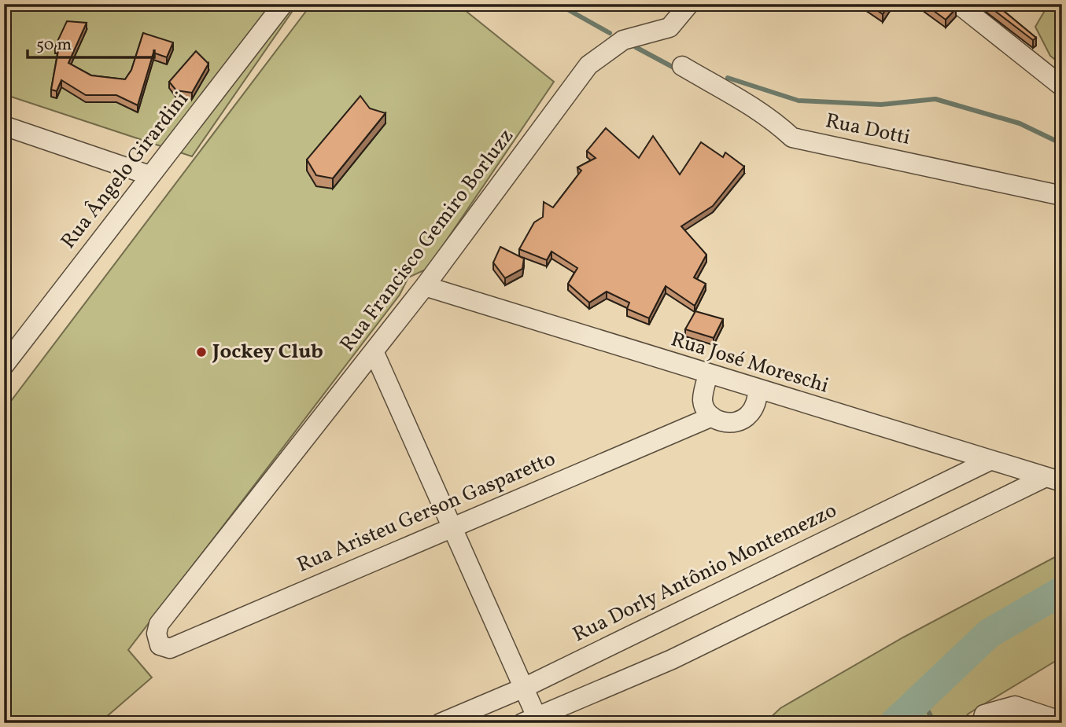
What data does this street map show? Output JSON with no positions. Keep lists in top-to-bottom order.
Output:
{
  "streets": {
    "street": [
      "Rua Dotti",
      "Rua Ângelo Girardini",
      "Rua Francisco Gemiro Borluzz",
      "Rua José Moreschi",
      "Rua Aristeu Gerson Gasparetto",
      "Rua Dorly Antônio Montemezzo"
    ]
  },
  "crossings": [
    ["Rua Francisco Gemiro Borluzz", "Rua José Moreschi"],
    ["Rua Francisco Gemiro Borluzz", "Rua Aristeu Gerson Gasparetto"],
    ["Rua José Moreschi", "Rua Dorly Antônio Montemezzo"]
  ],
  "places": ["Jockey Club"],
  "scale_bar": "50 m"
}
